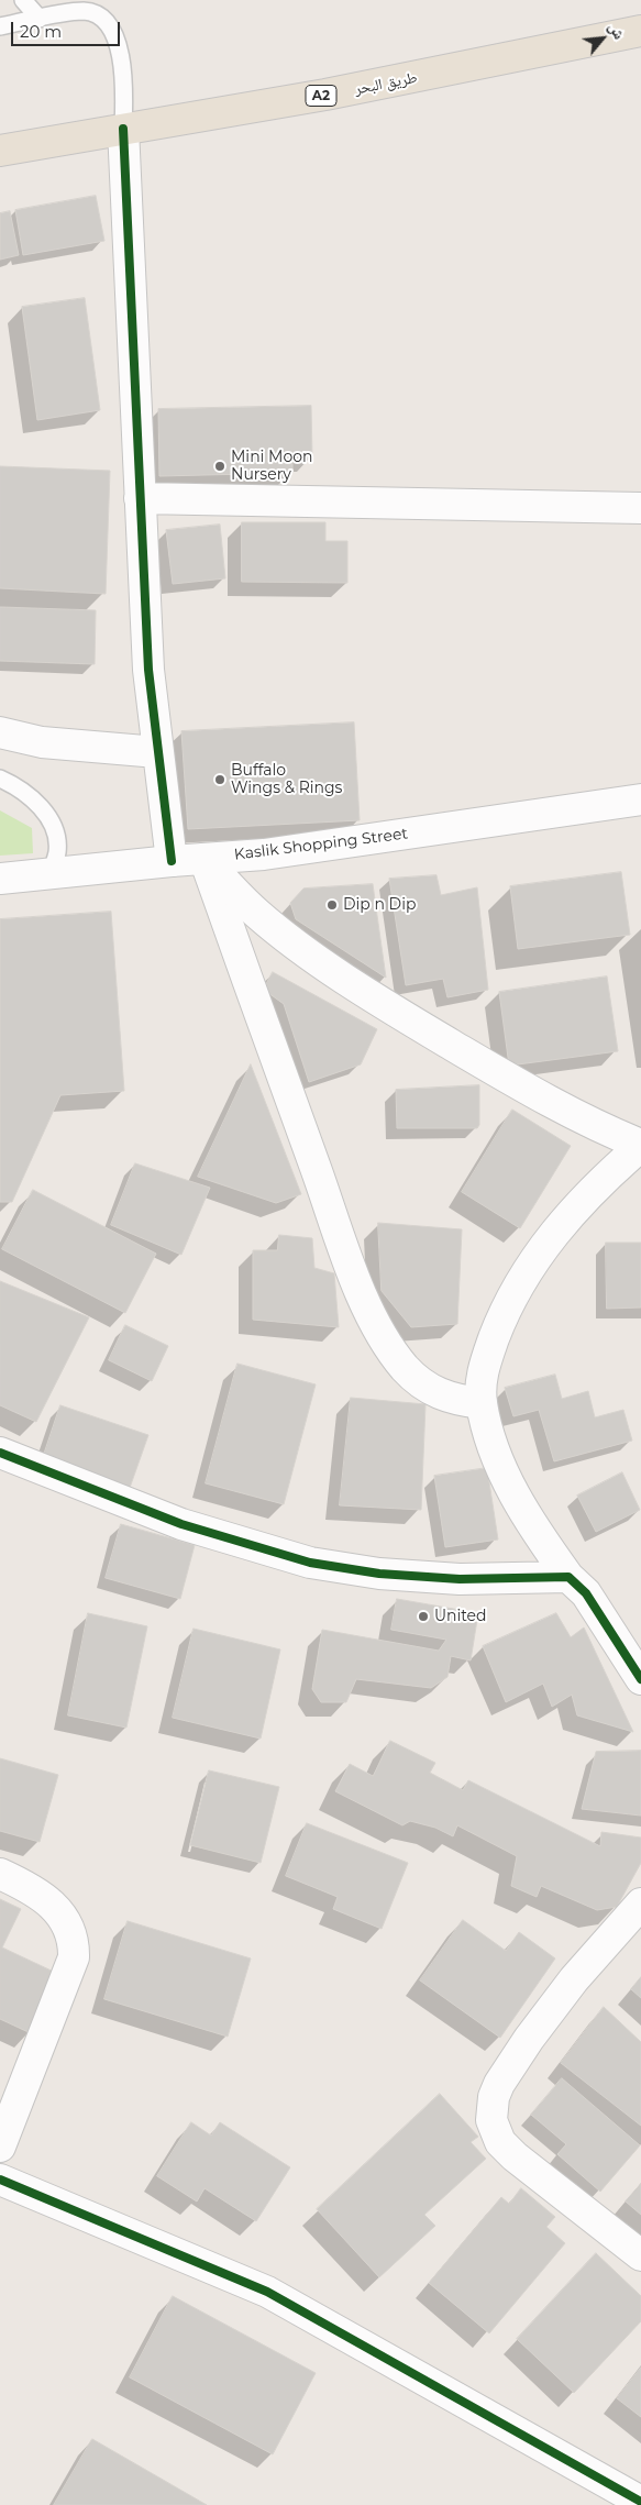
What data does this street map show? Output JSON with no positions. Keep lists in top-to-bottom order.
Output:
{
  "streets": {
    "main road": ["طريق البحر", "A2"],
    "street": ["Kaslik Shopping Street"]
  },
  "places": [
    "Mini Moon Nursery",
    "Buffalo Wings & Rings",
    "Dip n Dip",
    "United"
  ],
  "scale_bar": "20 m",
  "north": "top right"
}
